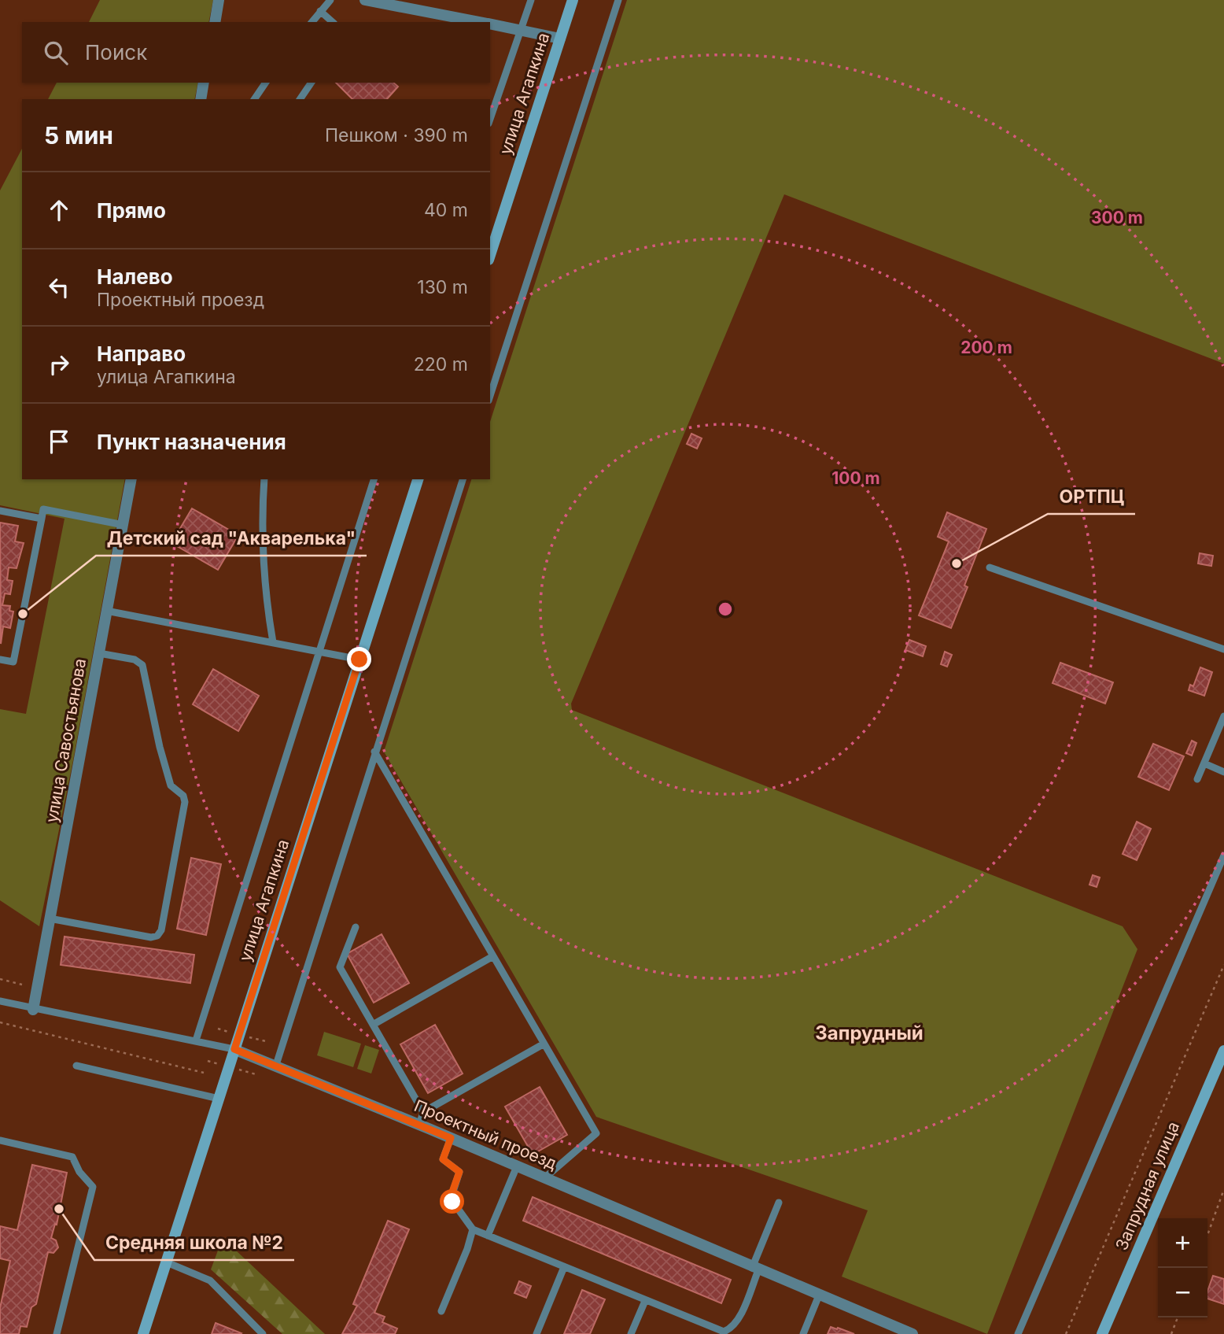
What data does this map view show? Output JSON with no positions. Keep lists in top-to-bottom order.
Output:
{
  "streets": {
    "main road": ["улица Агапкина", "Запрудная улица"],
    "street": ["улица Савостьянова", "Проектный проезд"]
  },
  "crossings": [
    ["улица Агапкина", "Проектный проезд"],
    ["улица Савостьянова", "Проектный проезд"]
  ],
  "districts": ["Запрудный"],
  "places": ["ОРТПЦ", "Детский сад \"Акварелька\"", "Средняя школа №2"],
  "page": {
    "search": "Поиск",
    "heading": ["5 мин", "Пешком · 390 m"],
    "list": [
      ["Прямо", "40 m"],
      ["Налево", "Проектный проезд", "130 m"],
      ["Направо", "улица Агапкина", "220 m"],
      "Пункт назначения"
    ],
    "map_buttons": ["+", "−"]
  },
  "rings": ["300 m", "200 m", "100 m"]
}
